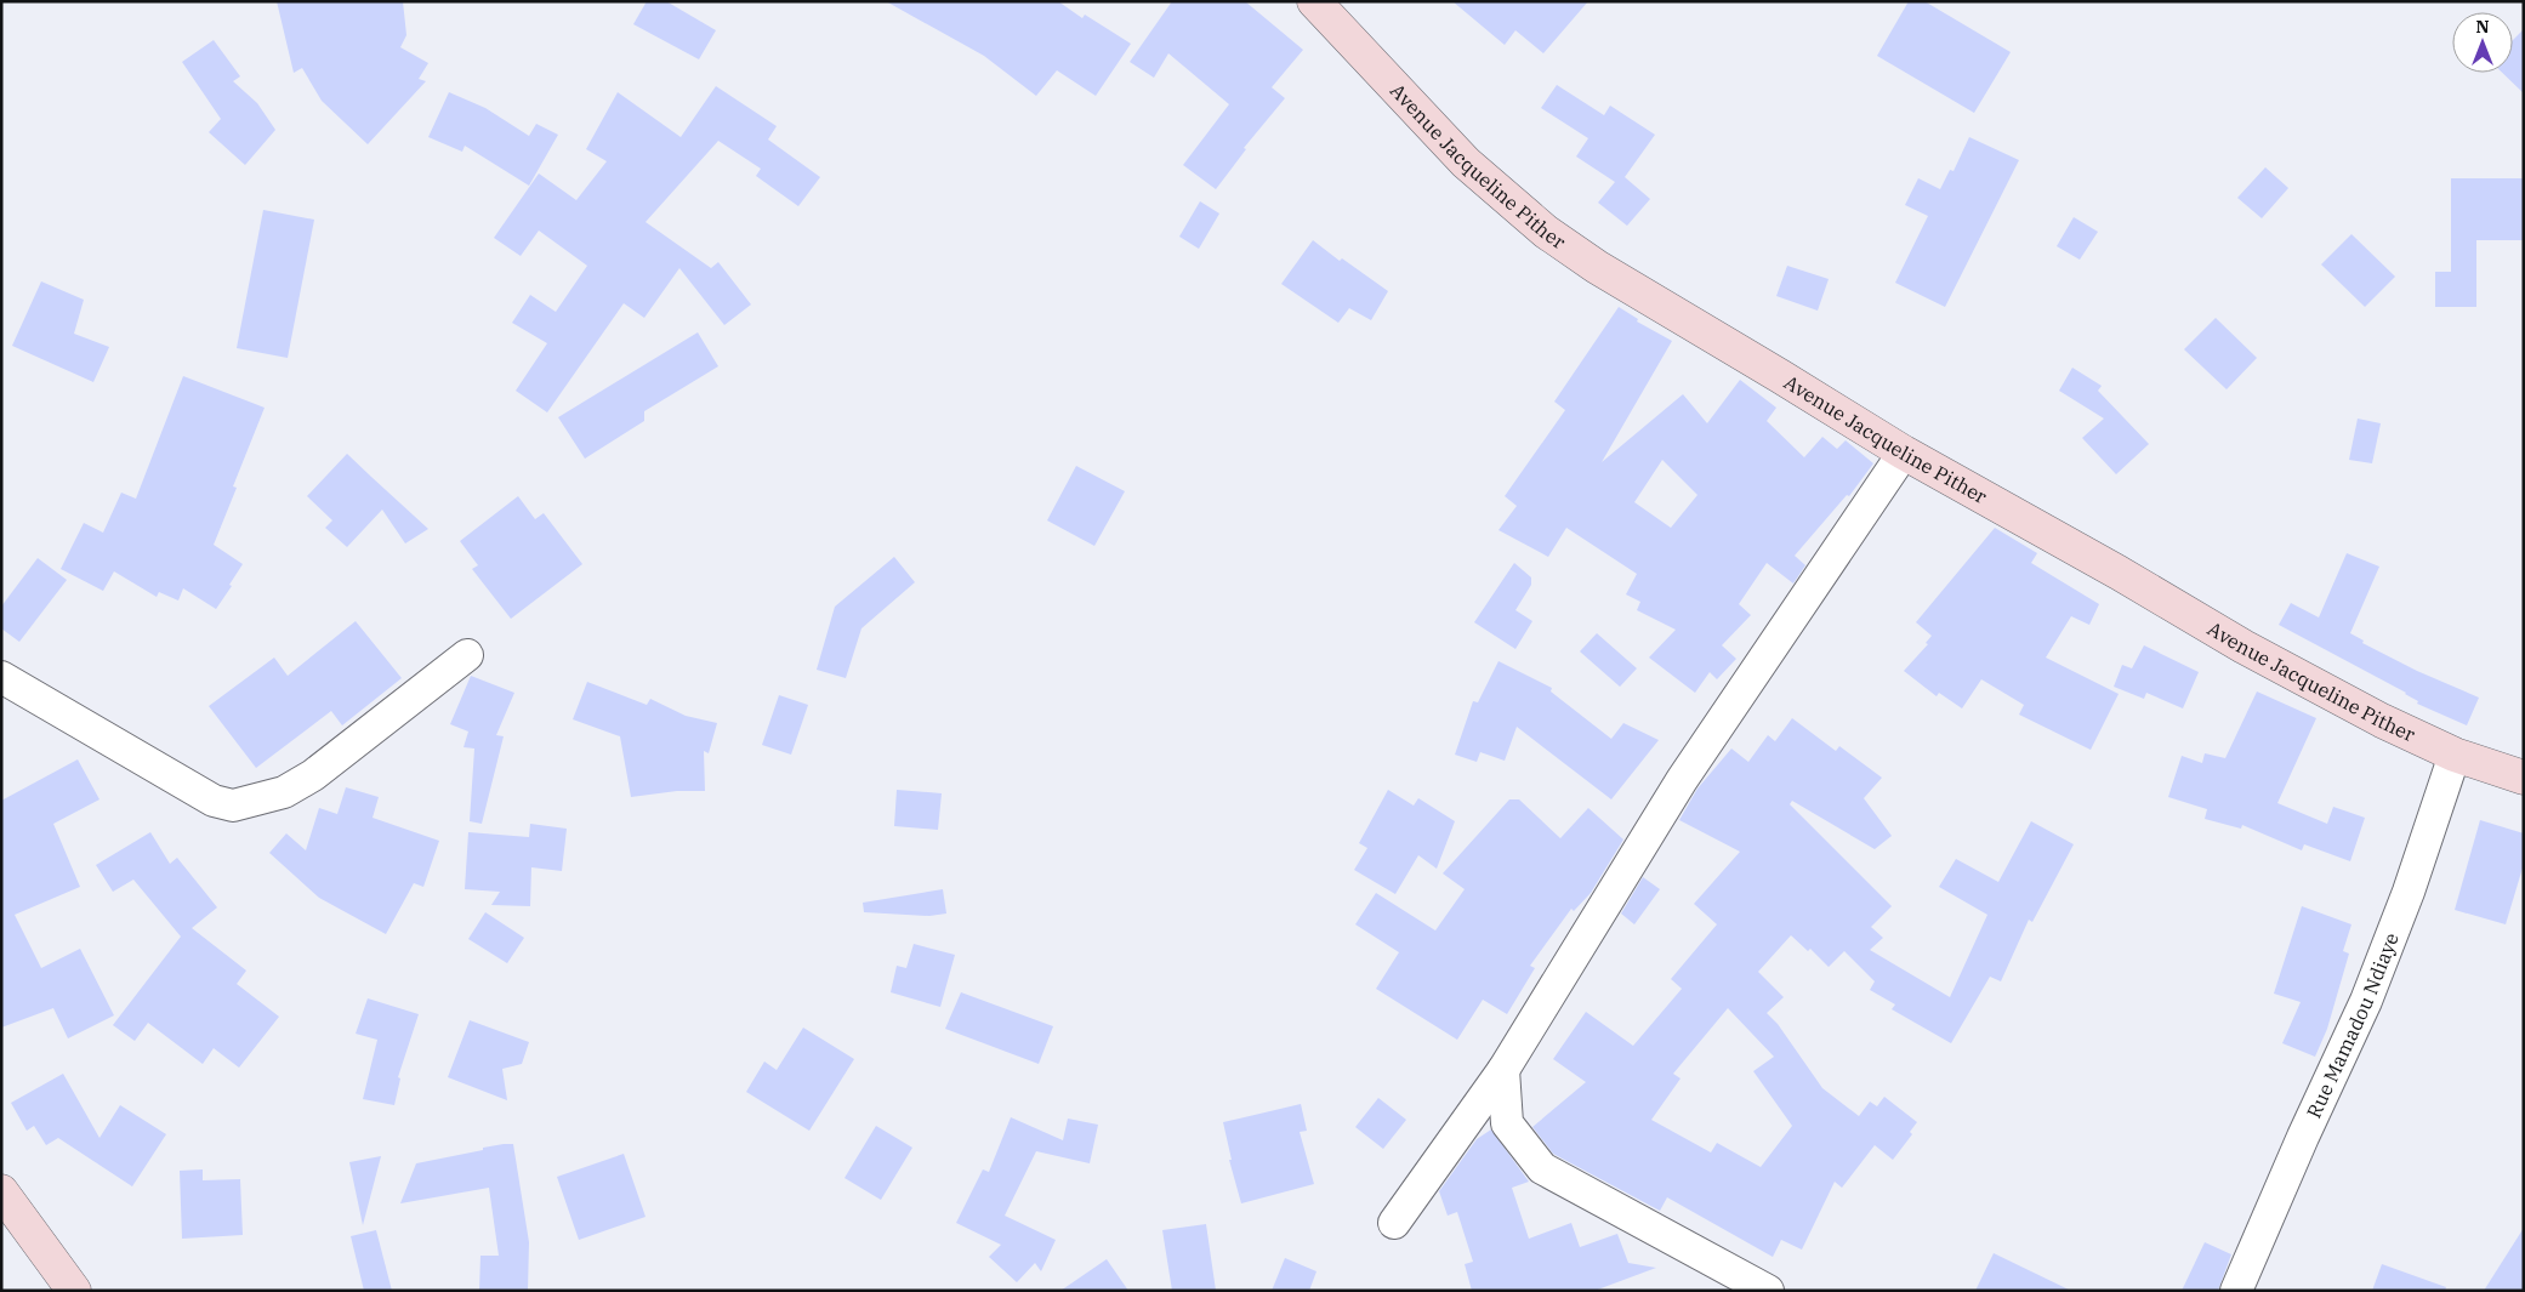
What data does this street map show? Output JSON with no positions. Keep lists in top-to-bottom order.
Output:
{
  "streets": {
    "street": ["Avenue Jacqueline Pither", "Rue Mamadou Ndiaye"]
  },
  "crossings": [
    ["Avenue Jacqueline Pither", "Rue Mamadou Ndiaye"]
  ],
  "north": "top"
}
